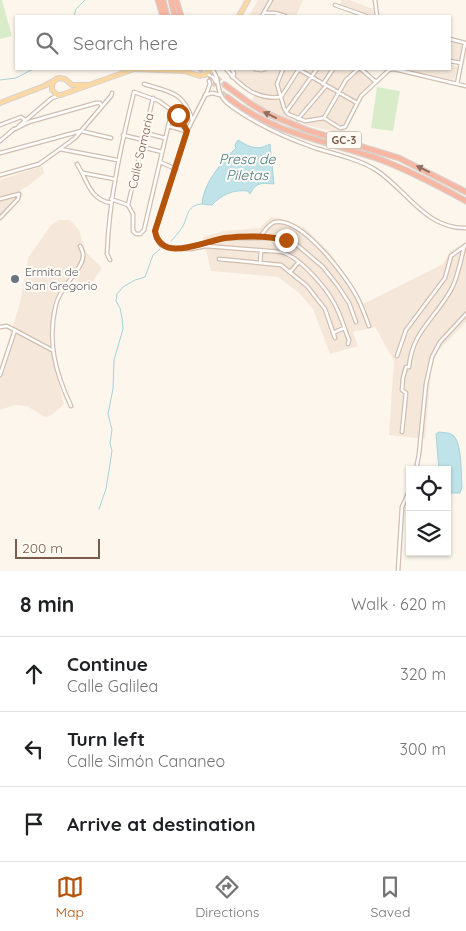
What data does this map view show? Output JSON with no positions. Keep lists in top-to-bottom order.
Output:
{
  "streets": {
    "highway": ["GC-3"],
    "street": ["Calle Samaria"]
  },
  "water": ["Presa de Piletas"],
  "places": ["Ermita de San Gregorio"],
  "scale_bar": "200 m",
  "page": {
    "search": "Search here",
    "scale": "200 m",
    "heading": ["8 min", "Walk · 620 m"],
    "list": [
      ["Continue", "Calle Galilea", "320 m"],
      ["Turn left", "Calle Simón Cananeo", "300 m"],
      "Arrive at destination"
    ],
    "nav": ["Map", "Directions", "Saved"]
  }
}
